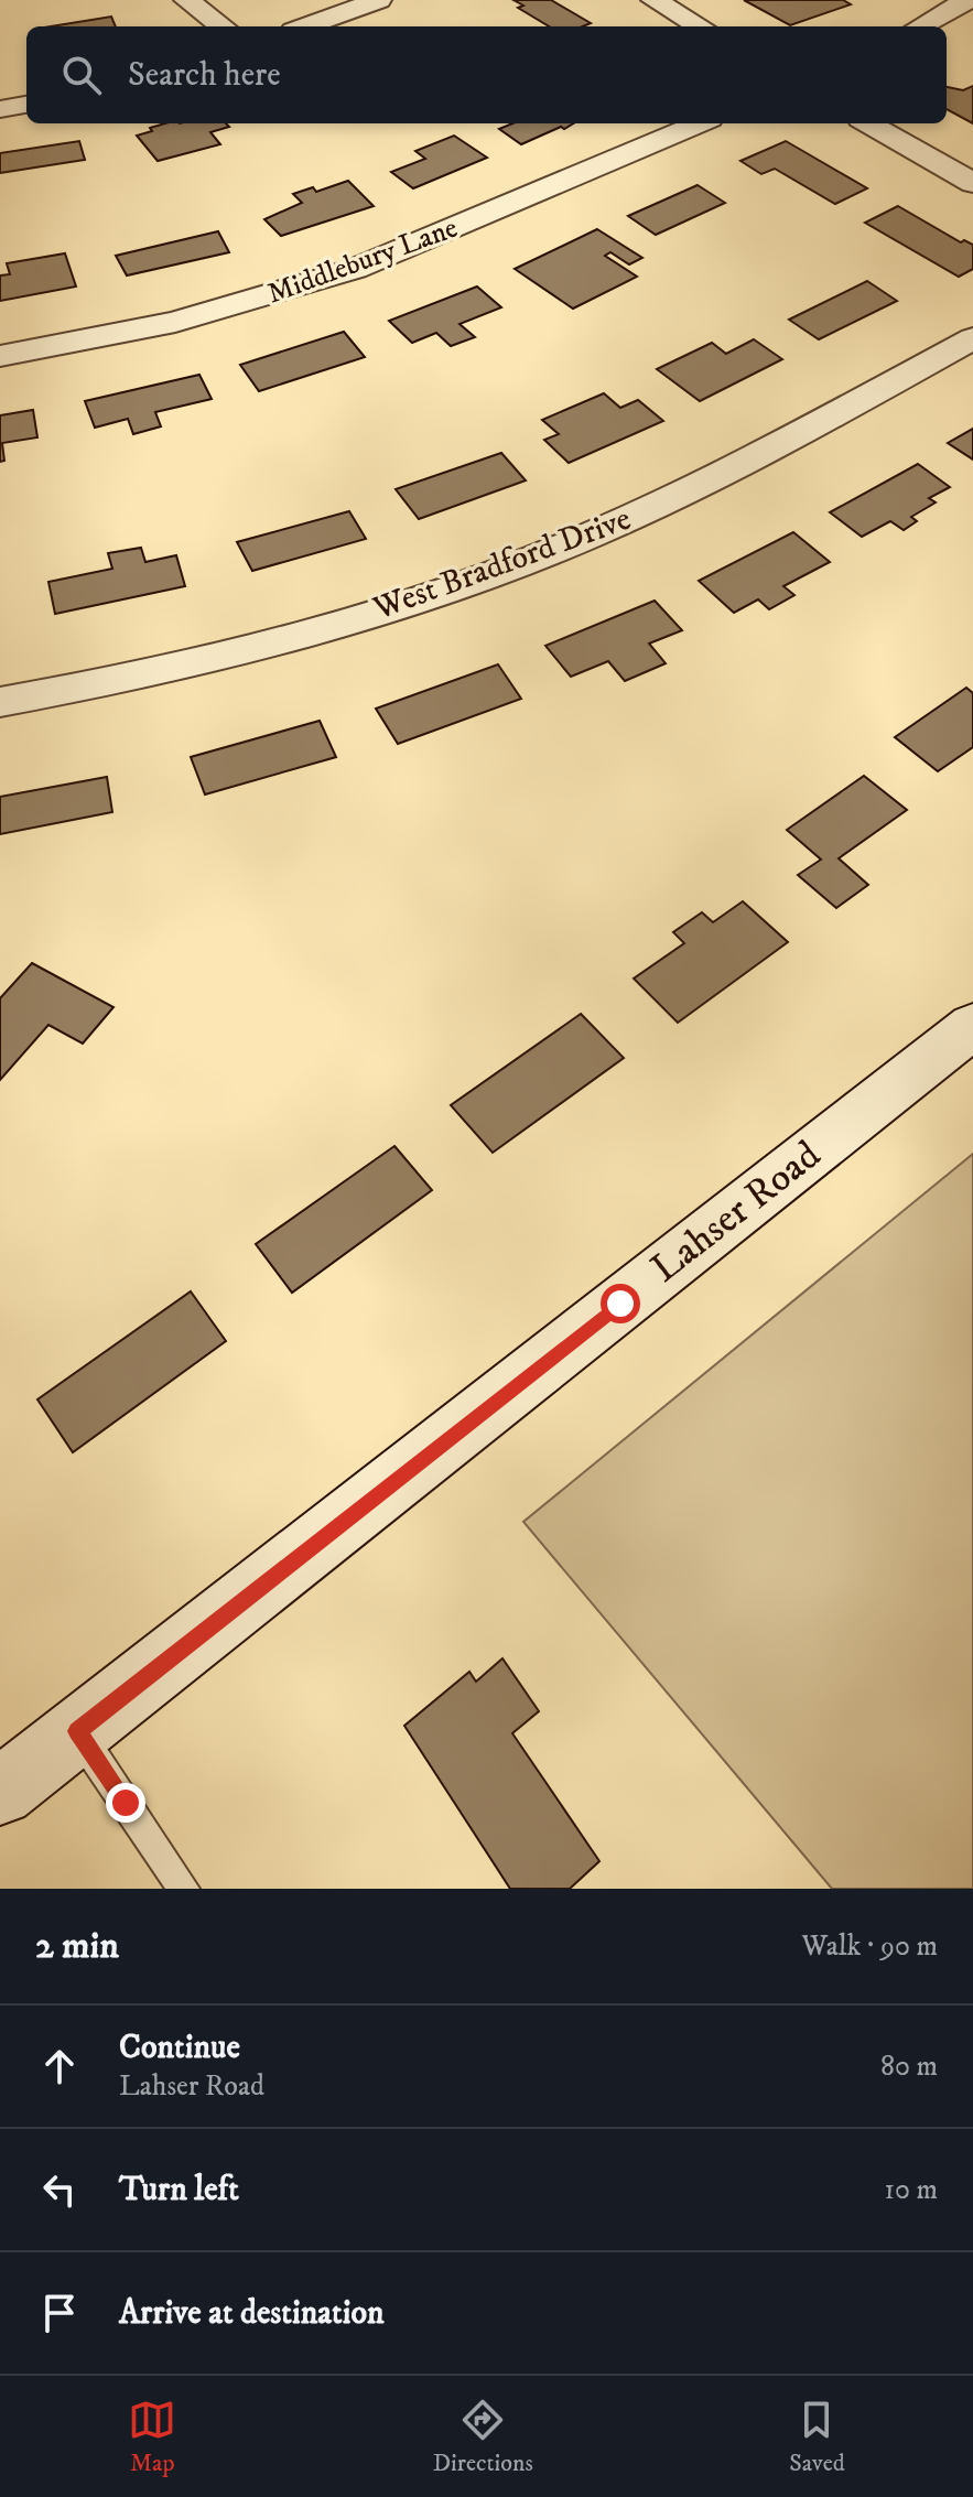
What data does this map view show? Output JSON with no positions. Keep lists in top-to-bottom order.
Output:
{
  "streets": {
    "street": ["Middlebury Lane", "West Bradford Drive", "Lahser Road"]
  },
  "page": {
    "search": "Search here",
    "heading": ["2 min", "Walk · 90 m"],
    "list": [
      ["Continue", "Lahser Road", "80 m"],
      ["Turn left", "10 m"],
      "Arrive at destination"
    ],
    "nav": ["Map", "Directions", "Saved"]
  }
}
